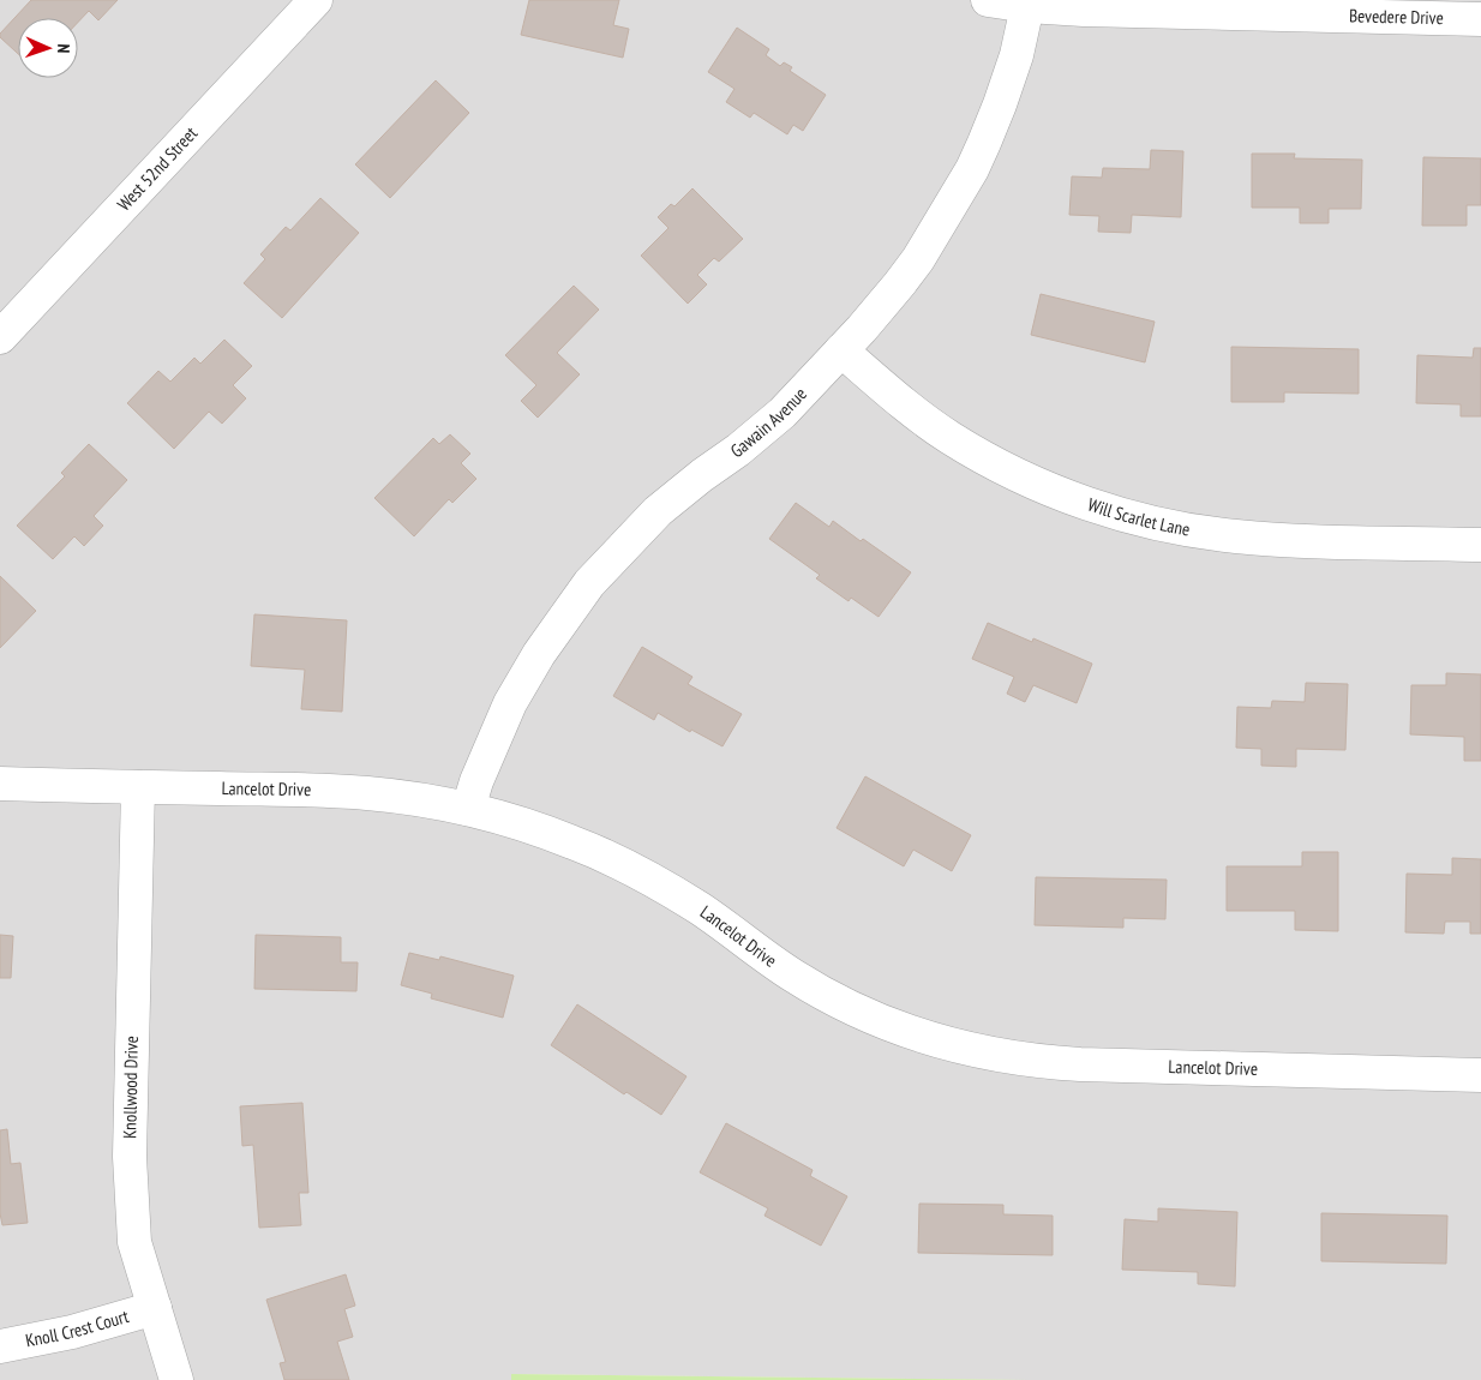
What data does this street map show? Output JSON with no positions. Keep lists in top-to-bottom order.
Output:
{
  "streets": {
    "street": [
      "Bevedere Drive",
      "West 52nd Street",
      "Gawain Avenue",
      "Will Scarlet Lane",
      "Lancelot Drive",
      "Knollwood Drive",
      "Knoll Crest Court"
    ]
  },
  "crossings": [
    ["Bevedere Drive", "Gawain Avenue"],
    ["Gawain Avenue", "Will Scarlet Lane"],
    ["Gawain Avenue", "Lancelot Drive"],
    ["Lancelot Drive", "Knollwood Drive"],
    ["Knollwood Drive", "Knoll Crest Court"]
  ],
  "north": "right"
}
